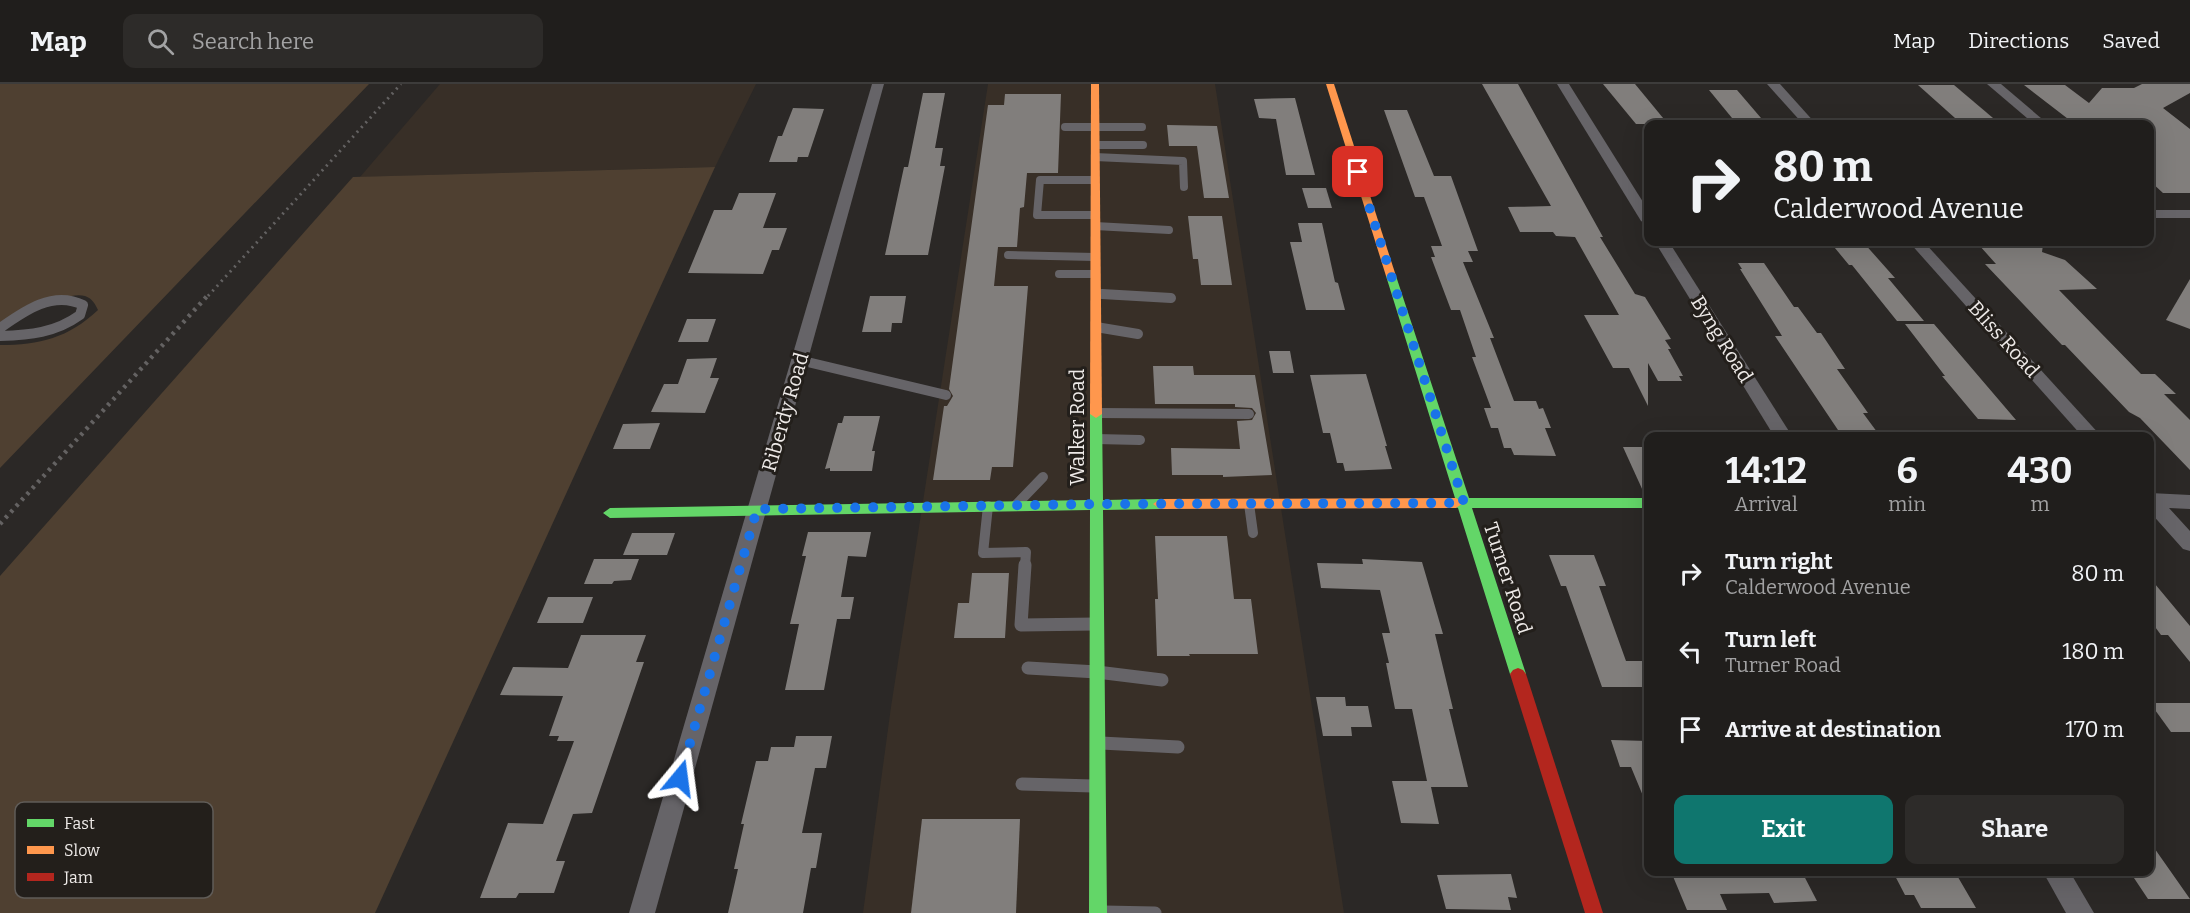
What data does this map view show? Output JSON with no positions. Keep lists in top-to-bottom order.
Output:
{
  "streets": {
    "street": [
      "Byng Road",
      "Bliss Road",
      "Riberdy Road",
      "Walker Road",
      "Turner Road"
    ]
  },
  "legend": ["Fast", "Slow", "Jam"],
  "page": {
    "header": "Map",
    "search": "Search here",
    "nav": ["Map", "Directions", "Saved"],
    "turn": ["80 m", "Calderwood Avenue"],
    "eta": [
      "14:12",
      "Arrival",
      "6",
      "min",
      "430",
      "m"
    ],
    "list": [
      {
        "name": "Turn right",
        "note": "Calderwood Avenue",
        "value": "80 m"
      },
      {
        "name": "Turn left",
        "note": "Turner Road",
        "value": "180 m"
      },
      {
        "name": "Arrive at destination",
        "value": "170 m"
      }
    ],
    "buttons": ["Exit", "Share"]
  }
}
